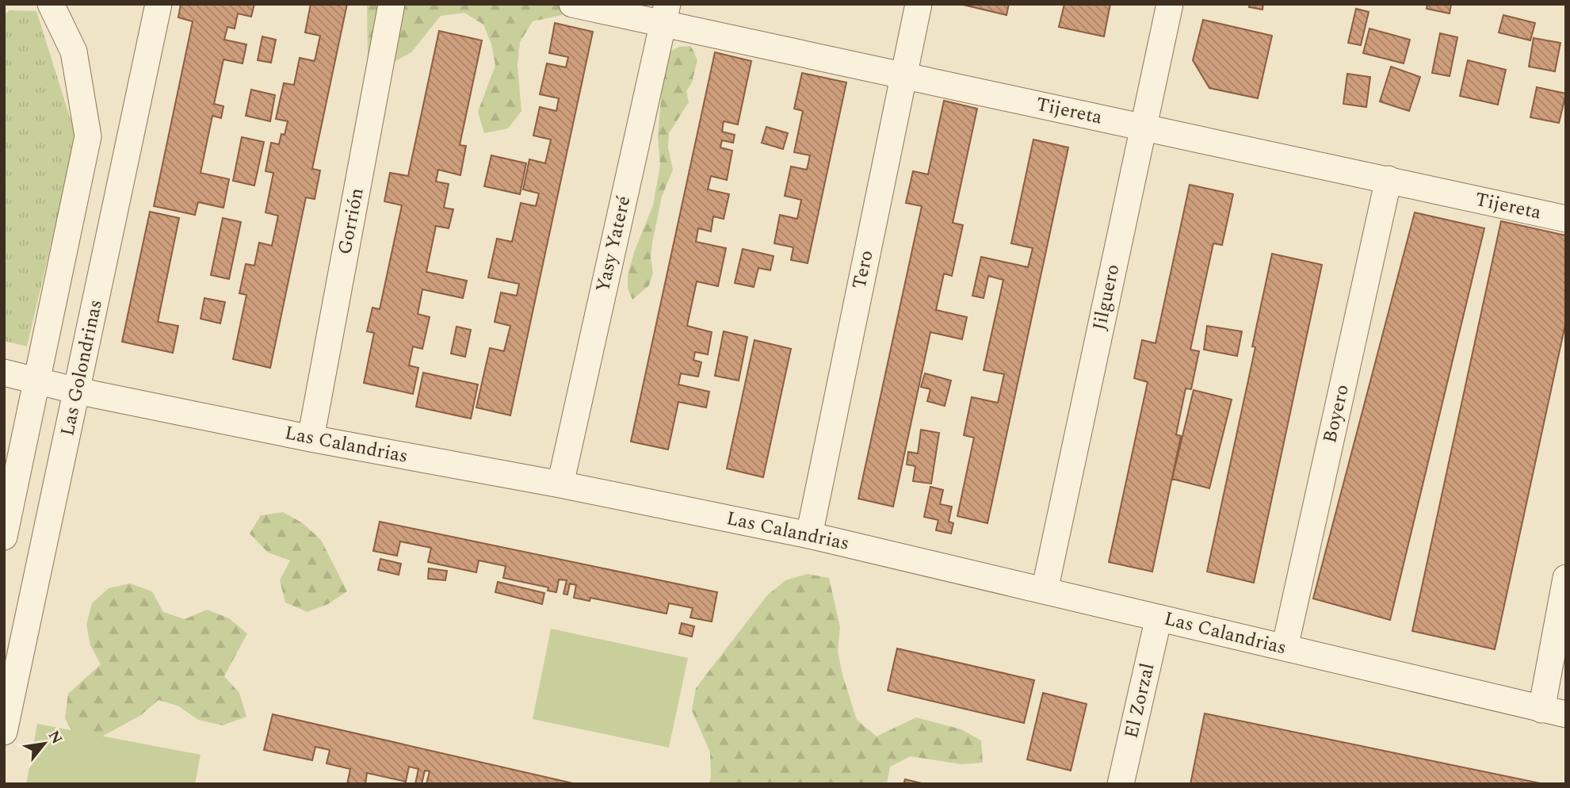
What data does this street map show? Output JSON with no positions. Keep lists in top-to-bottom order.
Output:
{
  "streets": {
    "street": [
      "Tijereta",
      "Gorrión",
      "Yasy Yateré",
      "Tero",
      "Jilguero",
      "Las Golondrinas",
      "Boyero",
      "Las Calandrias",
      "El Zorzal"
    ]
  },
  "crossings": [
    ["Tijereta", "Yasy Yateré"],
    ["Tijereta", "Tero"],
    ["Tijereta", "Jilguero"],
    ["Tijereta", "Boyero"],
    ["Gorrión", "Las Calandrias"],
    ["Yasy Yateré", "Las Calandrias"],
    ["Tero", "Las Calandrias"],
    ["Jilguero", "Las Calandrias"],
    ["Las Golondrinas", "Las Calandrias"],
    ["Boyero", "Las Calandrias"],
    ["Las Calandrias", "El Zorzal"]
  ],
  "north": "top right"
}
